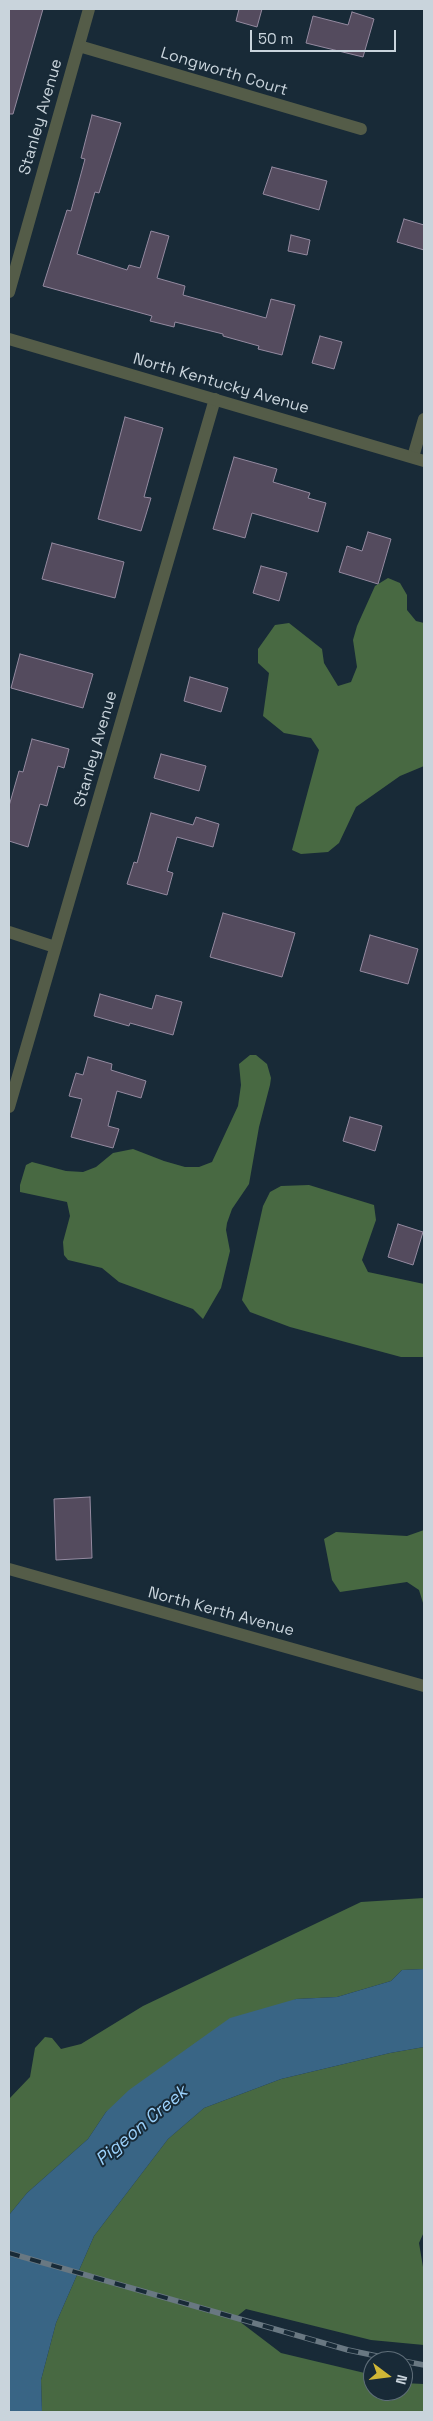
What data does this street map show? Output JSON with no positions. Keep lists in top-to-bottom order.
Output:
{
  "streets": {
    "street": [
      "Longworth Court",
      "Stanley Avenue",
      "North Kentucky Avenue",
      "North Kerth Avenue"
    ]
  },
  "crossings": [
    ["Longworth Court", "Stanley Avenue"],
    ["Stanley Avenue", "North Kentucky Avenue"]
  ],
  "water": ["Pigeon Creek"],
  "scale_bar": "50 m",
  "north": "right"
}
